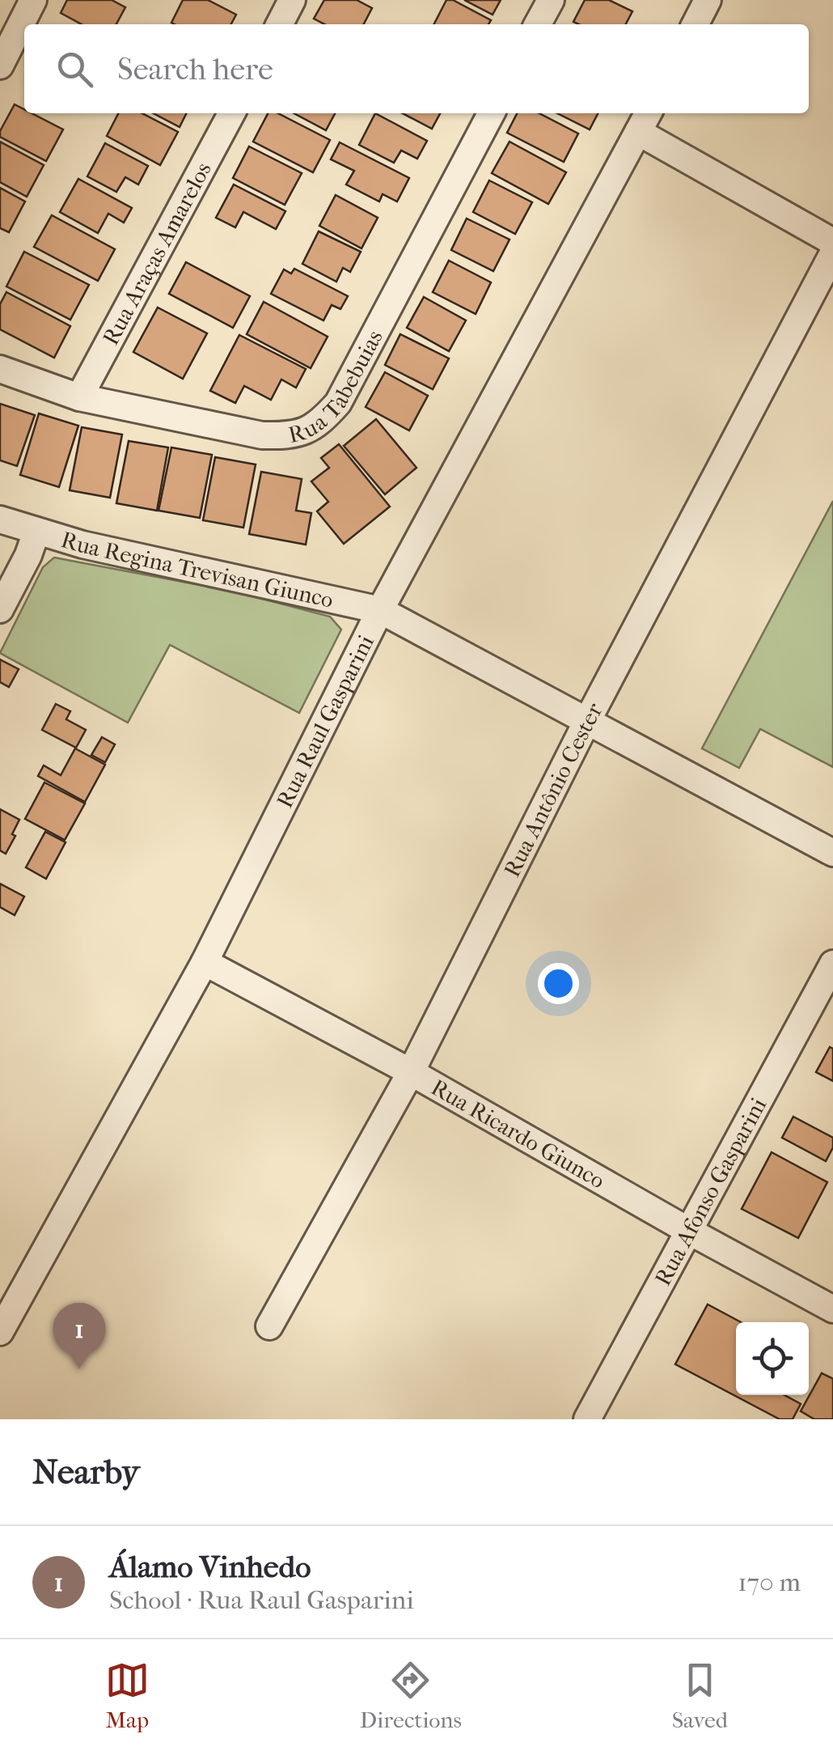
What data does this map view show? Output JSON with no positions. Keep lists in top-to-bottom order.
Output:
{
  "streets": {
    "street": [
      "Rua Araças Amarelos",
      "Rua Tabebuias",
      "Rua Regina Trevisan Giunco",
      "Rua Raul Gasparini",
      "Rua Antônio Cester",
      "Rua Ricardo Giunco",
      "Rua Afonso Gasparini"
    ]
  },
  "crossings": [
    ["Rua Araças Amarelos", "Rua Tabebuias"],
    ["Rua Regina Trevisan Giunco", "Rua Raul Gasparini"],
    ["Rua Regina Trevisan Giunco", "Rua Antônio Cester"],
    ["Rua Raul Gasparini", "Rua Ricardo Giunco"],
    ["Rua Antônio Cester", "Rua Ricardo Giunco"],
    ["Rua Ricardo Giunco", "Rua Afonso Gasparini"]
  ],
  "page": {
    "search": "Search here",
    "pins": "1",
    "heading": "Nearby",
    "list": [
      {
        "mark": "1",
        "name": "Álamo Vinhedo",
        "note": "School · Rua Raul Gasparini",
        "value": "170 m"
      }
    ],
    "nav": ["Map", "Directions", "Saved"]
  }
}
